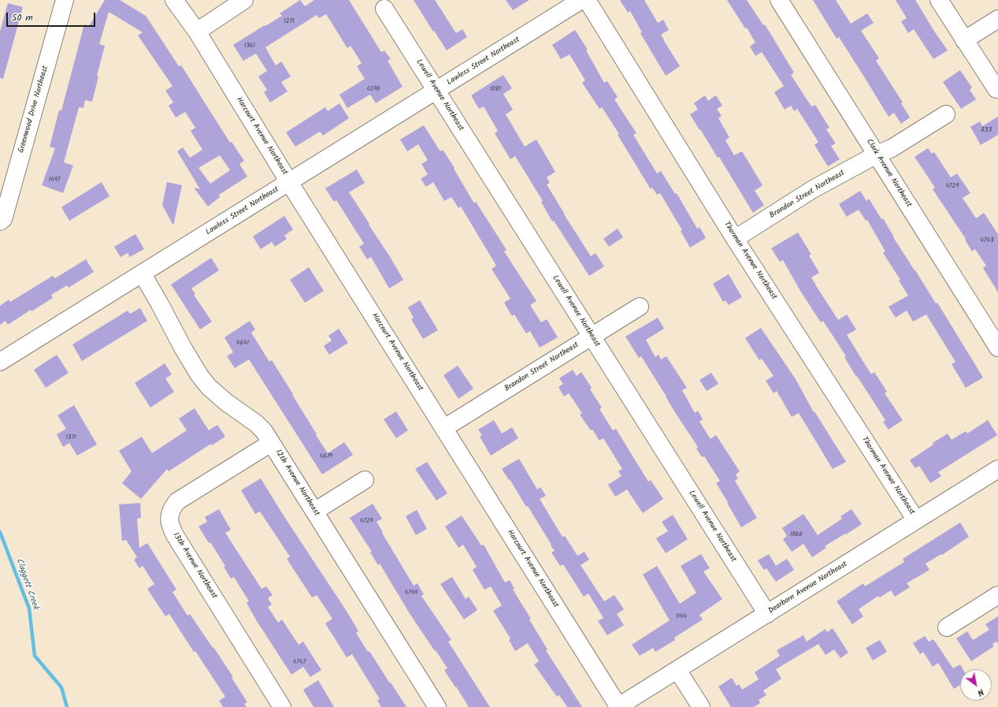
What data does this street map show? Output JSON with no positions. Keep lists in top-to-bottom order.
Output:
{
  "streets": {
    "street": [
      "Lawless Street Northeast",
      "Lowell Avenue Northeast",
      "Greenwood Drive Northeast",
      "Harcourt Avenue Northeast",
      "Clark Avenue Northeast",
      "Brandon Street Northeast",
      "Thorman Avenue Northeast",
      "12th Avenue Northeast",
      "13th Avenue Northeast",
      "Dearborn Avenue Northeast"
    ]
  },
  "crossings": [
    ["Lawless Street Northeast", "Lowell Avenue Northeast"],
    ["Lawless Street Northeast", "Harcourt Avenue Northeast"],
    ["Lawless Street Northeast", "12th Avenue Northeast"],
    ["Lowell Avenue Northeast", "Brandon Street Northeast"],
    ["Lowell Avenue Northeast", "Dearborn Avenue Northeast"],
    ["Harcourt Avenue Northeast", "Brandon Street Northeast"],
    ["Harcourt Avenue Northeast", "Dearborn Avenue Northeast"],
    ["Clark Avenue Northeast", "Brandon Street Northeast"],
    ["Brandon Street Northeast", "Thorman Avenue Northeast"],
    ["Thorman Avenue Northeast", "Dearborn Avenue Northeast"],
    ["12th Avenue Northeast", "13th Avenue Northeast"]
  ],
  "water": ["Claggett Creek"],
  "house_numbers": [
    "1271",
    "1361",
    "4590",
    "1081",
    "833",
    "1497",
    "4729",
    "4743",
    "4641",
    "1371",
    "4679",
    "4729",
    "1066",
    "4749",
    "1144",
    "4747"
  ],
  "scale_bar": "50 m",
  "north": "bottom right"
}
